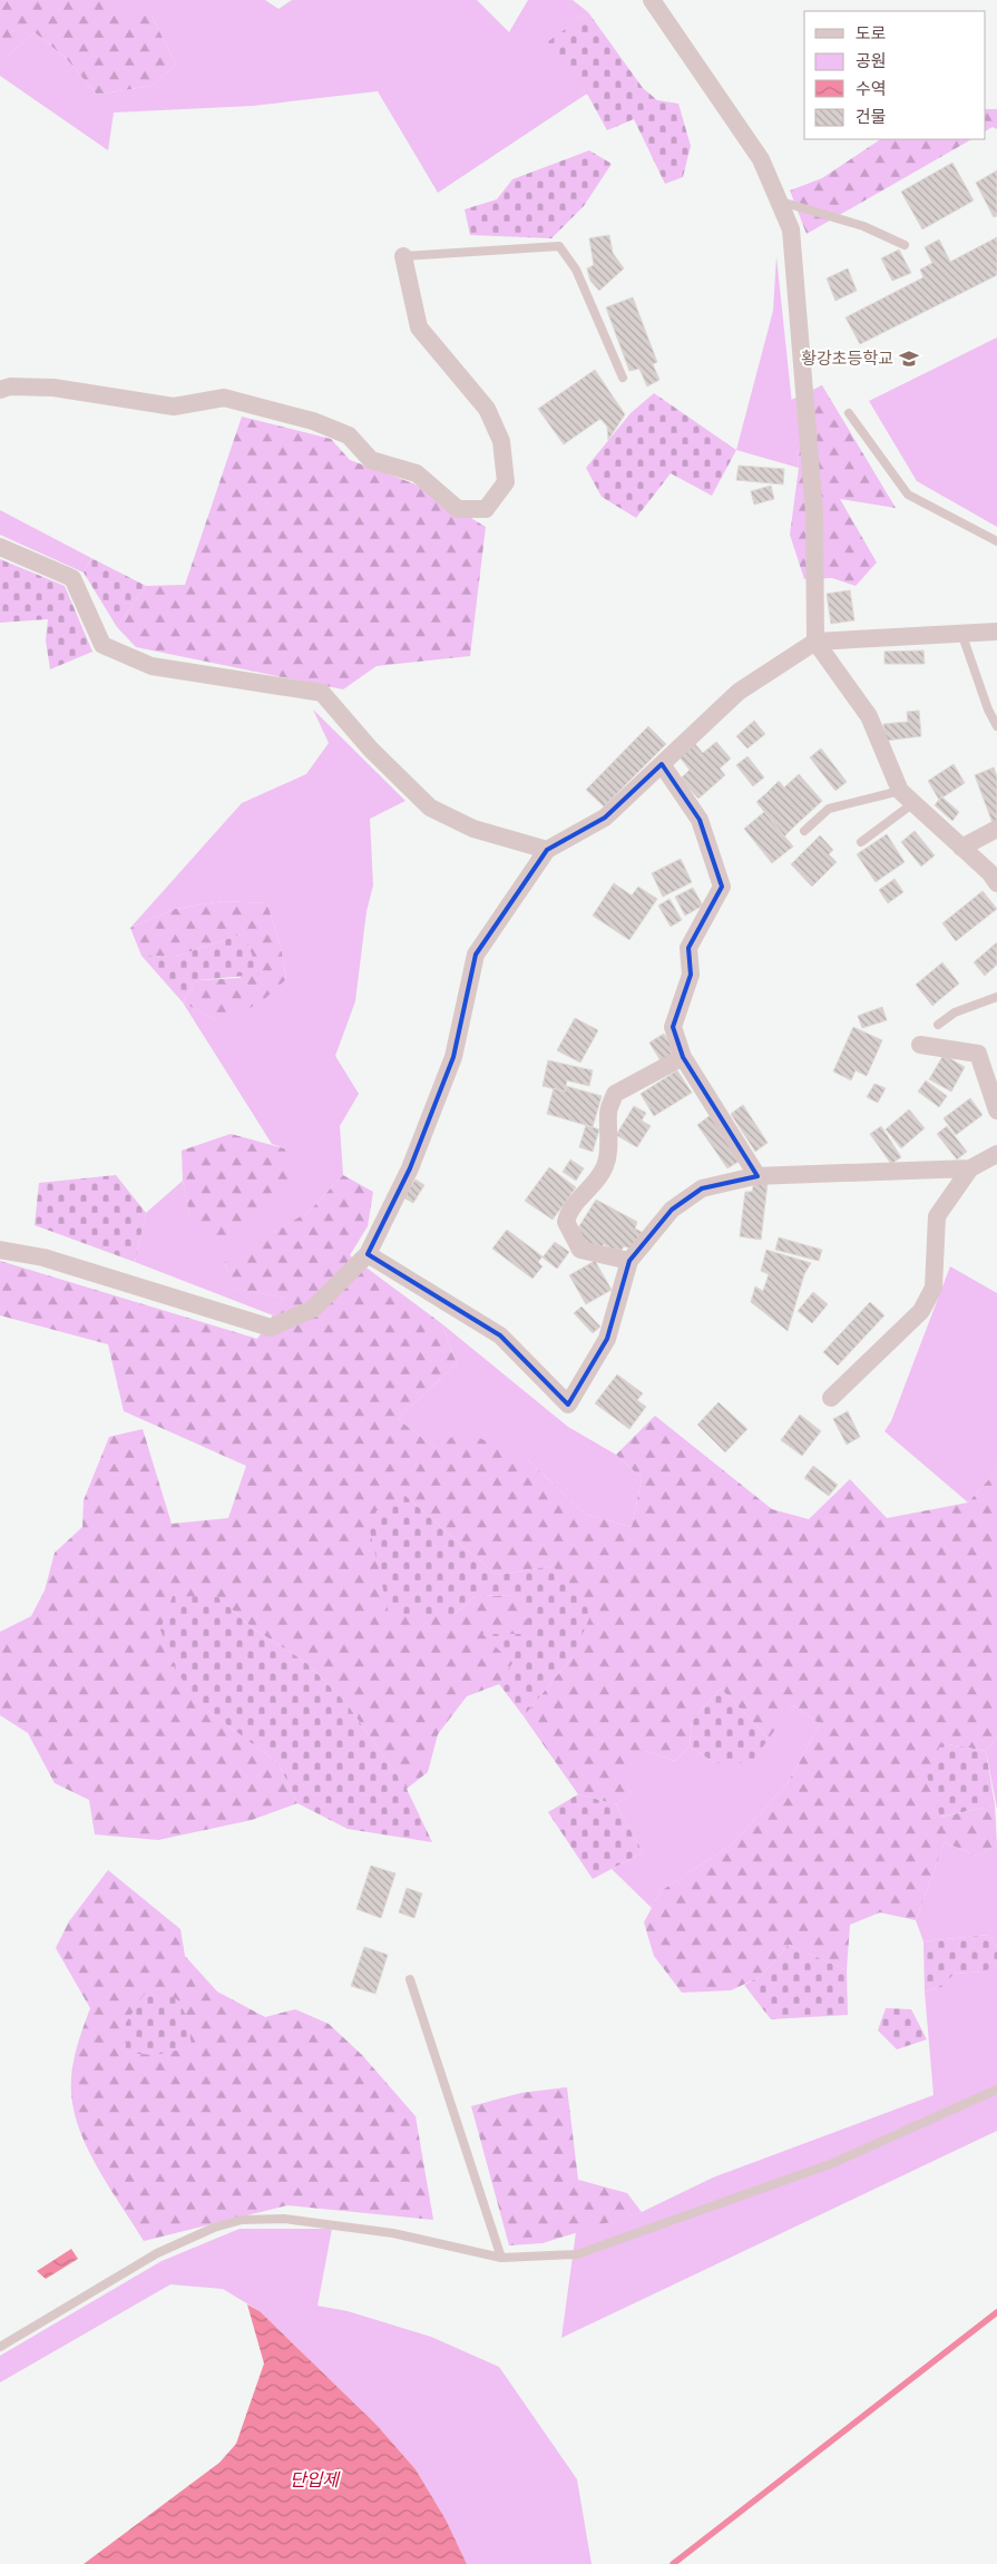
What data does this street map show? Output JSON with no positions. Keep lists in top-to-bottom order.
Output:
{
  "water": ["단입제"],
  "places": {
    "school or university": ["황강초등학교"]
  },
  "legend": [
    "도로",
    "공원",
    "수역",
    "건물"
  ]
}
